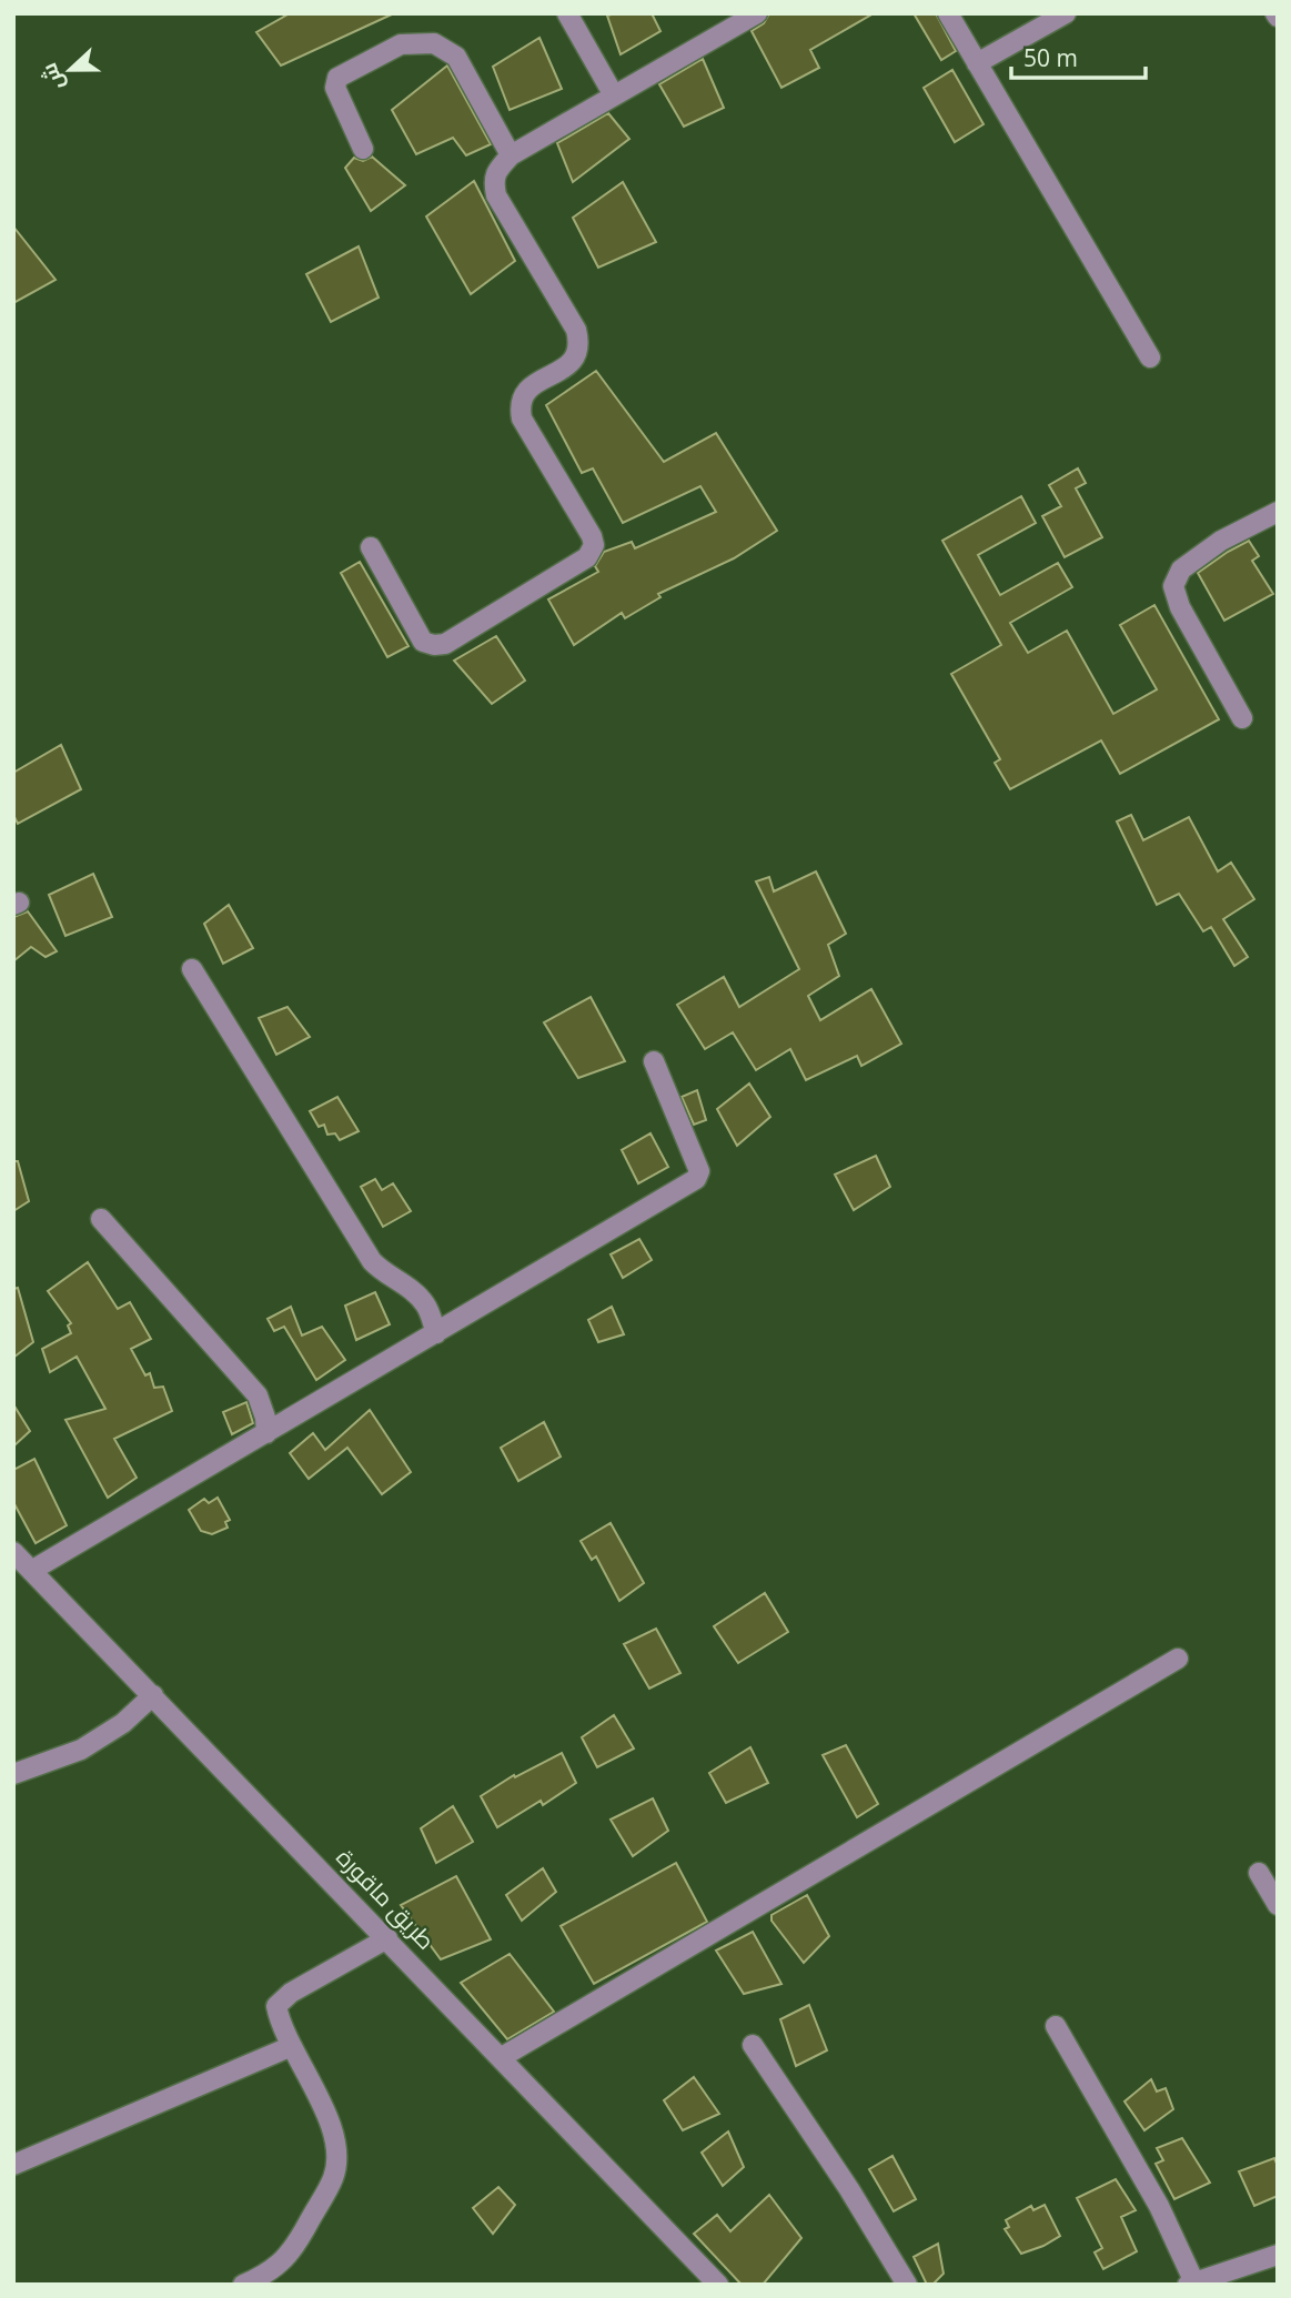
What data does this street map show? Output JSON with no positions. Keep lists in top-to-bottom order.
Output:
{
  "streets": {
    "street": ["طريق ماقورة"]
  },
  "scale_bar": "50 m",
  "north": "left"
}
